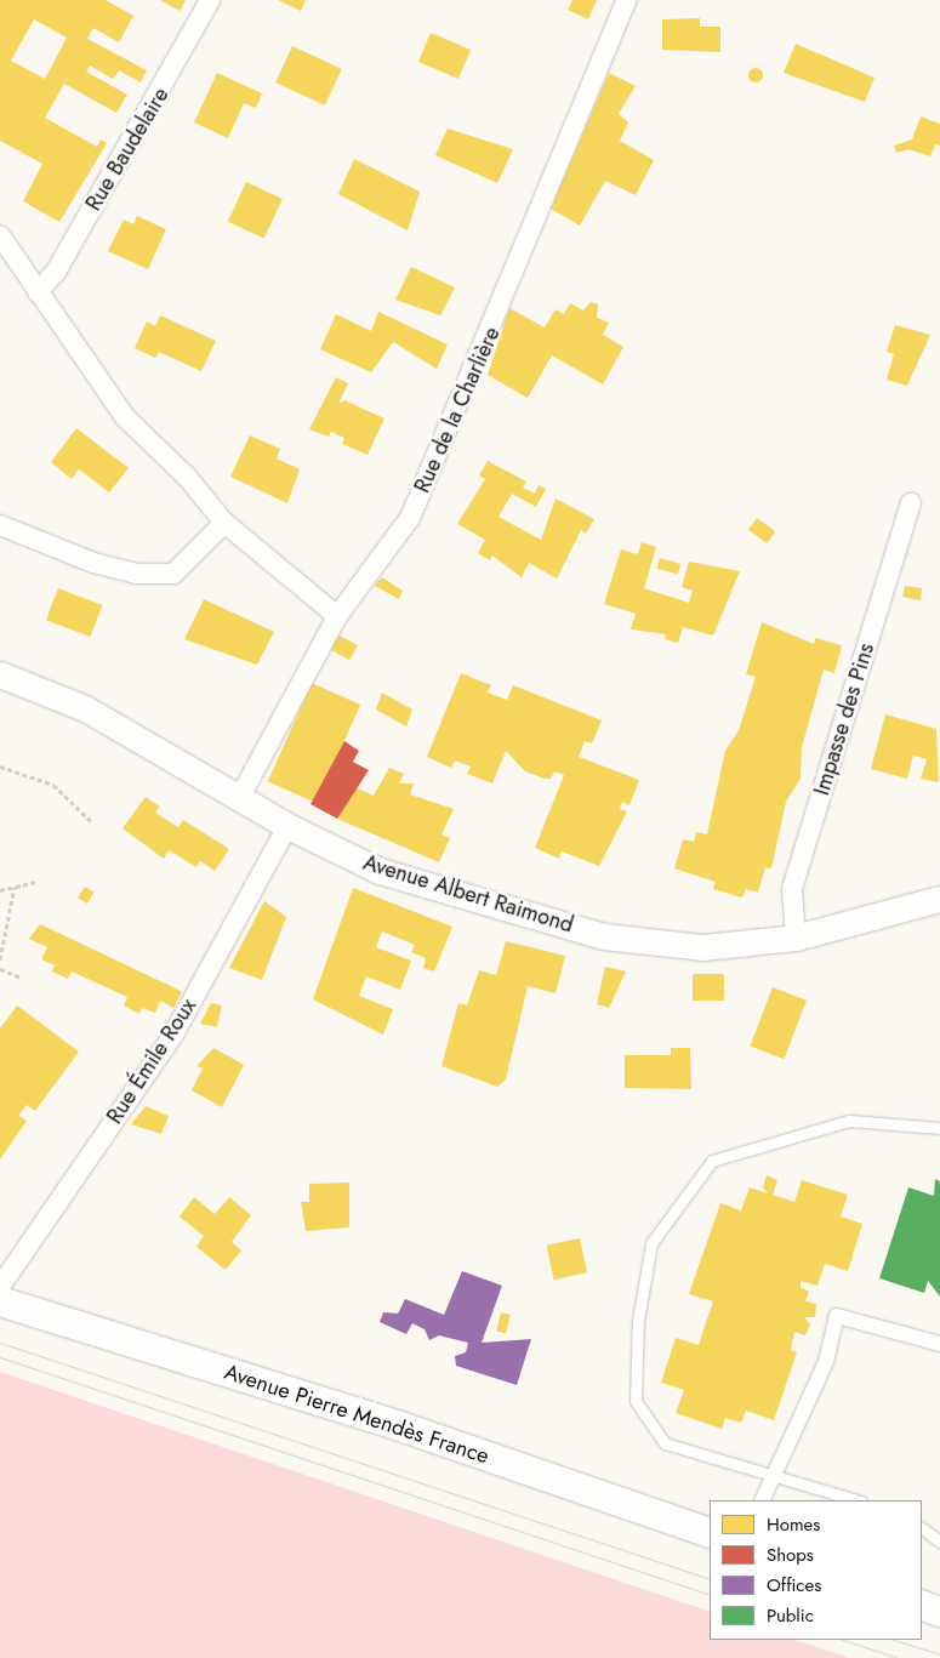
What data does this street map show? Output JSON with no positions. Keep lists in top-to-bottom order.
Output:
{
  "streets": {
    "main road": ["Avenue Pierre Mendès France"],
    "street": [
      "Rue Baudelaire",
      "Rue de la Charlière",
      "Impasse des Pins",
      "Avenue Albert Raimond",
      "Rue Émile Roux"
    ]
  },
  "crossings": [
    ["Rue de la Charlière", "Avenue Albert Raimond"],
    ["Impasse des Pins", "Avenue Albert Raimond"],
    ["Avenue Albert Raimond", "Rue Émile Roux"]
  ],
  "legend": [
    "Homes",
    "Shops",
    "Offices",
    "Public"
  ]
}
